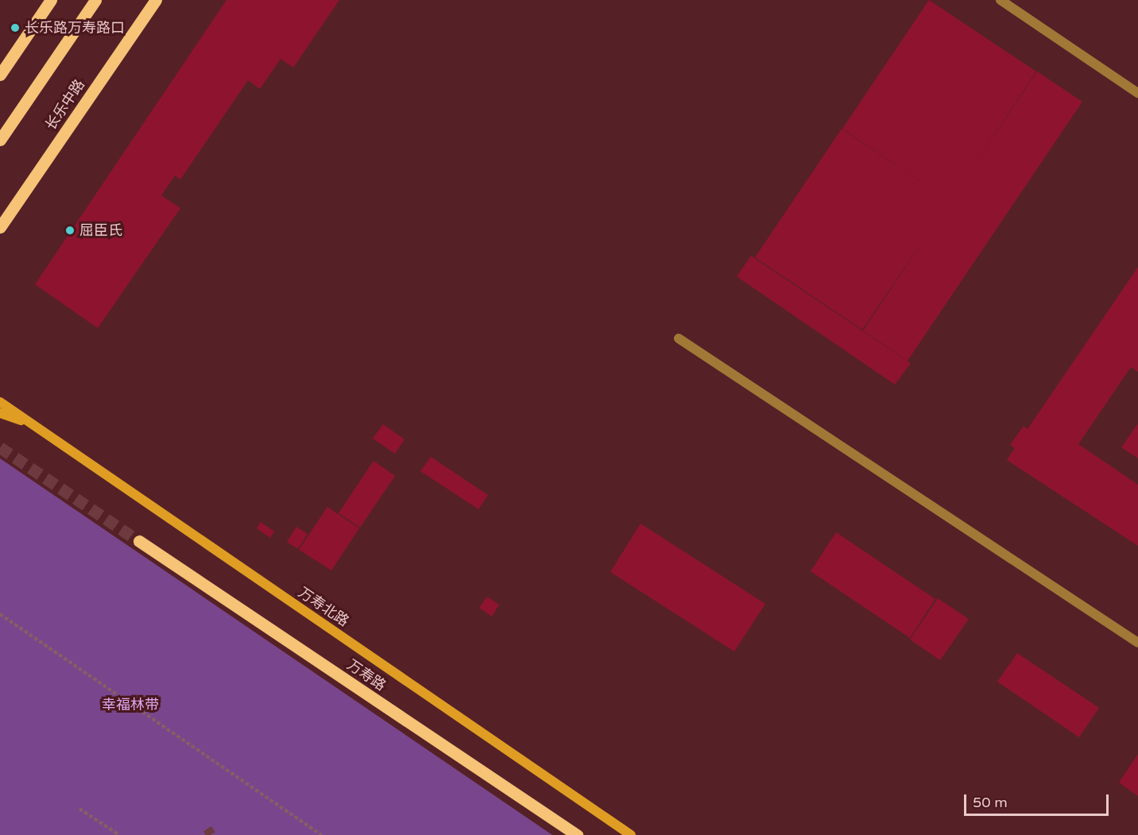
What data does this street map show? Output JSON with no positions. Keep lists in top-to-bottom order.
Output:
{
  "streets": {
    "main road": ["长乐中路", "万寿北路", "万寿路"]
  },
  "parks": ["幸福林带"],
  "places": ["长乐路万寿路口", "屈臣氏"],
  "scale_bar": "50 m"
}
